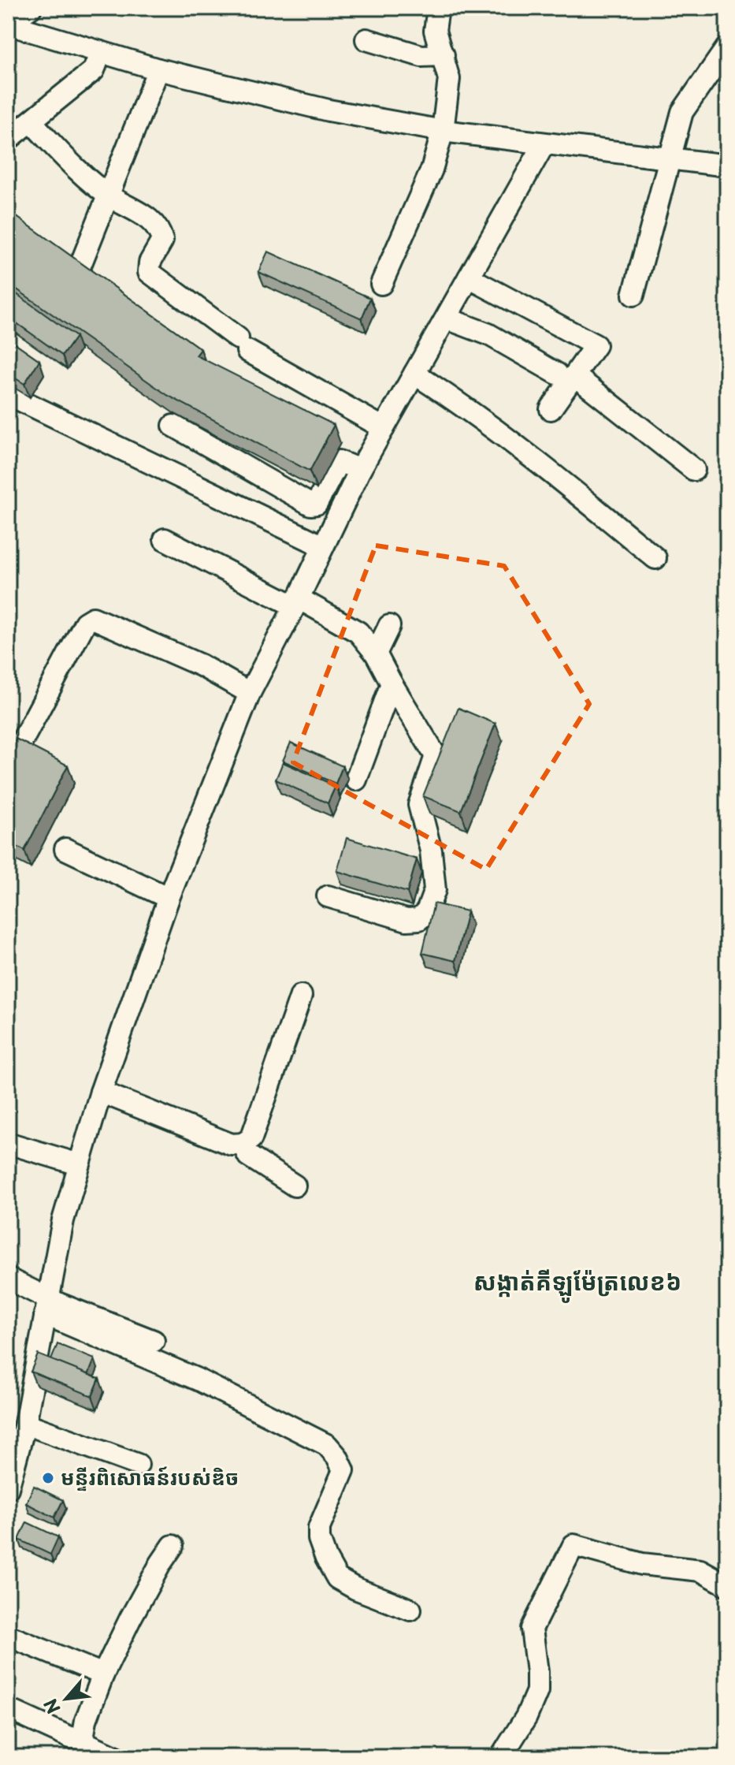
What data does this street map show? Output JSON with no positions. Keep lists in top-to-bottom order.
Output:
{
  "districts": ["សង្កាត់គីឡូម៉ែត្រលេខ៦"],
  "places": ["មន្ទីរពិសោធន៍របស់ឌិច"],
  "north": "bottom left"
}
